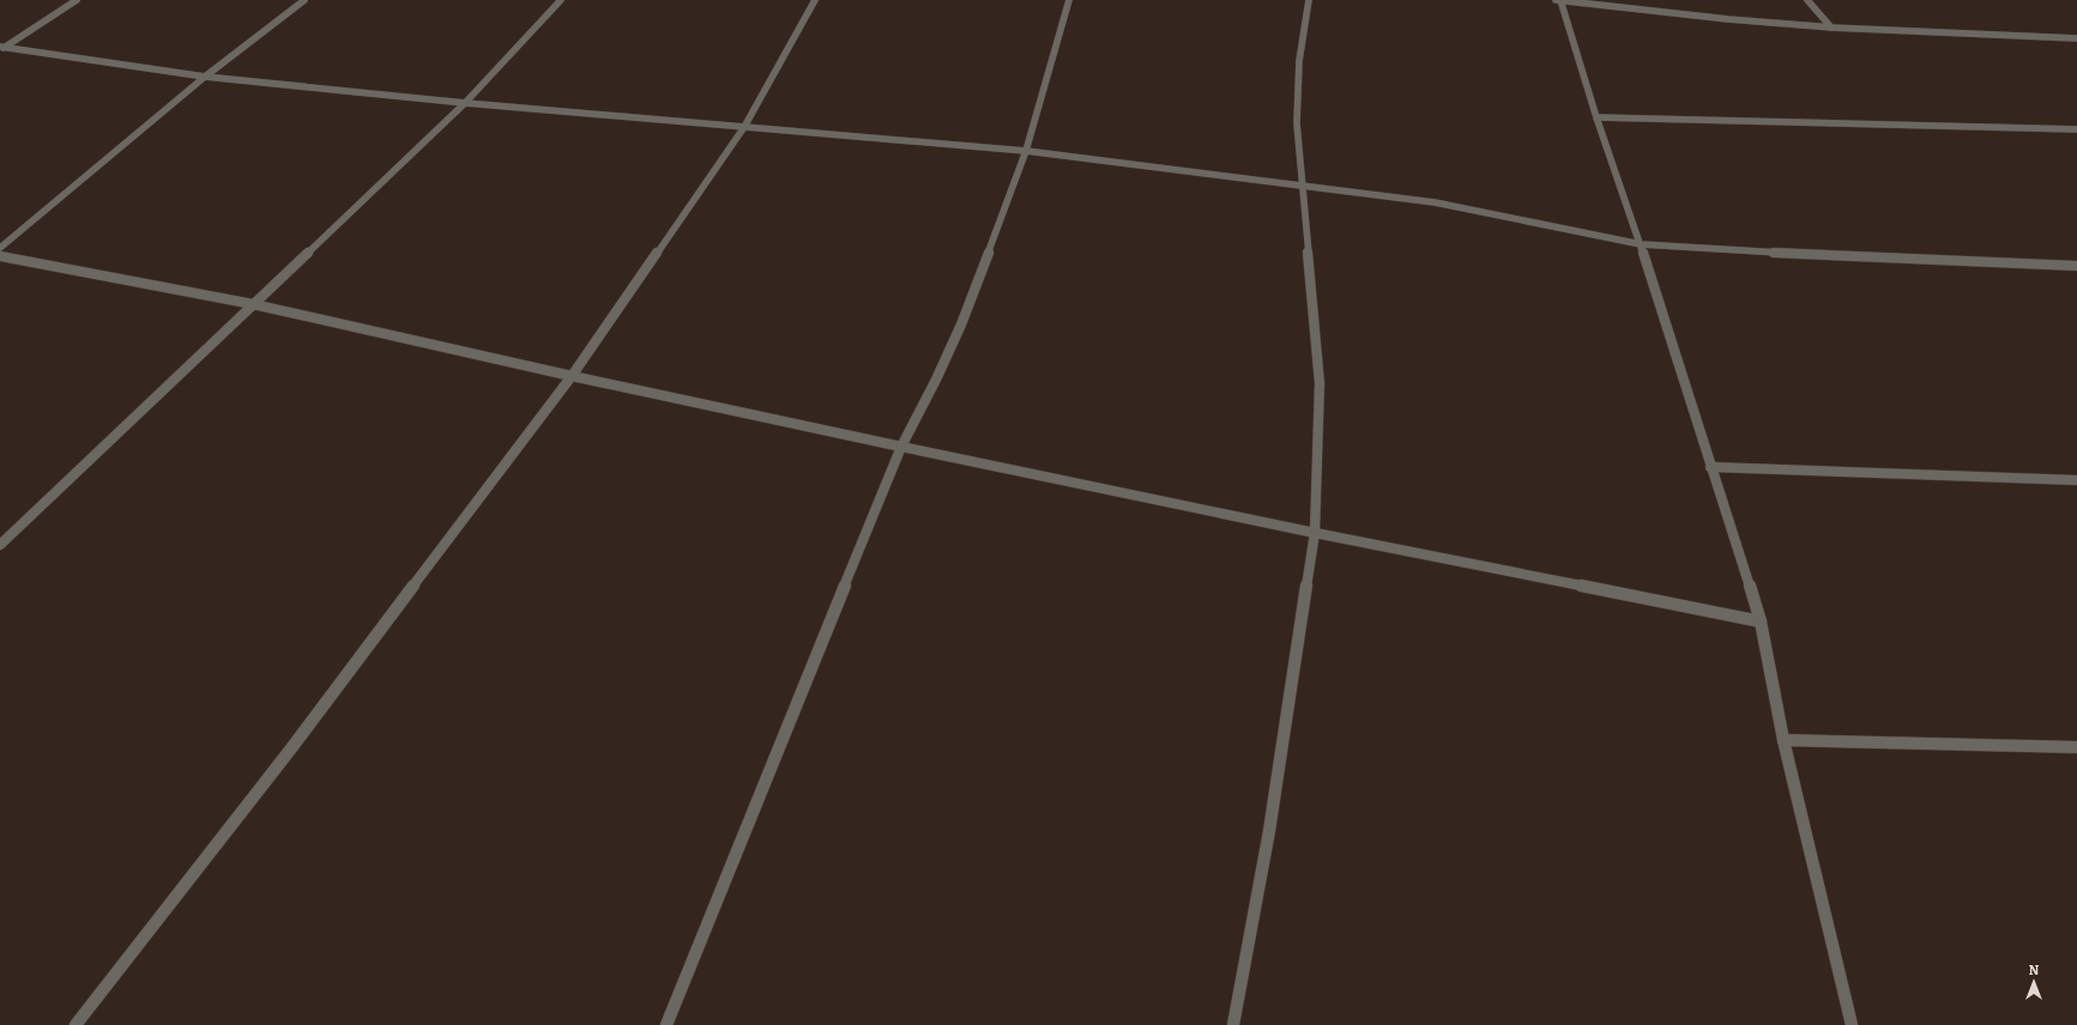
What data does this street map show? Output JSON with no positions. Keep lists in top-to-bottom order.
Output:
{
  "north": "top"
}
